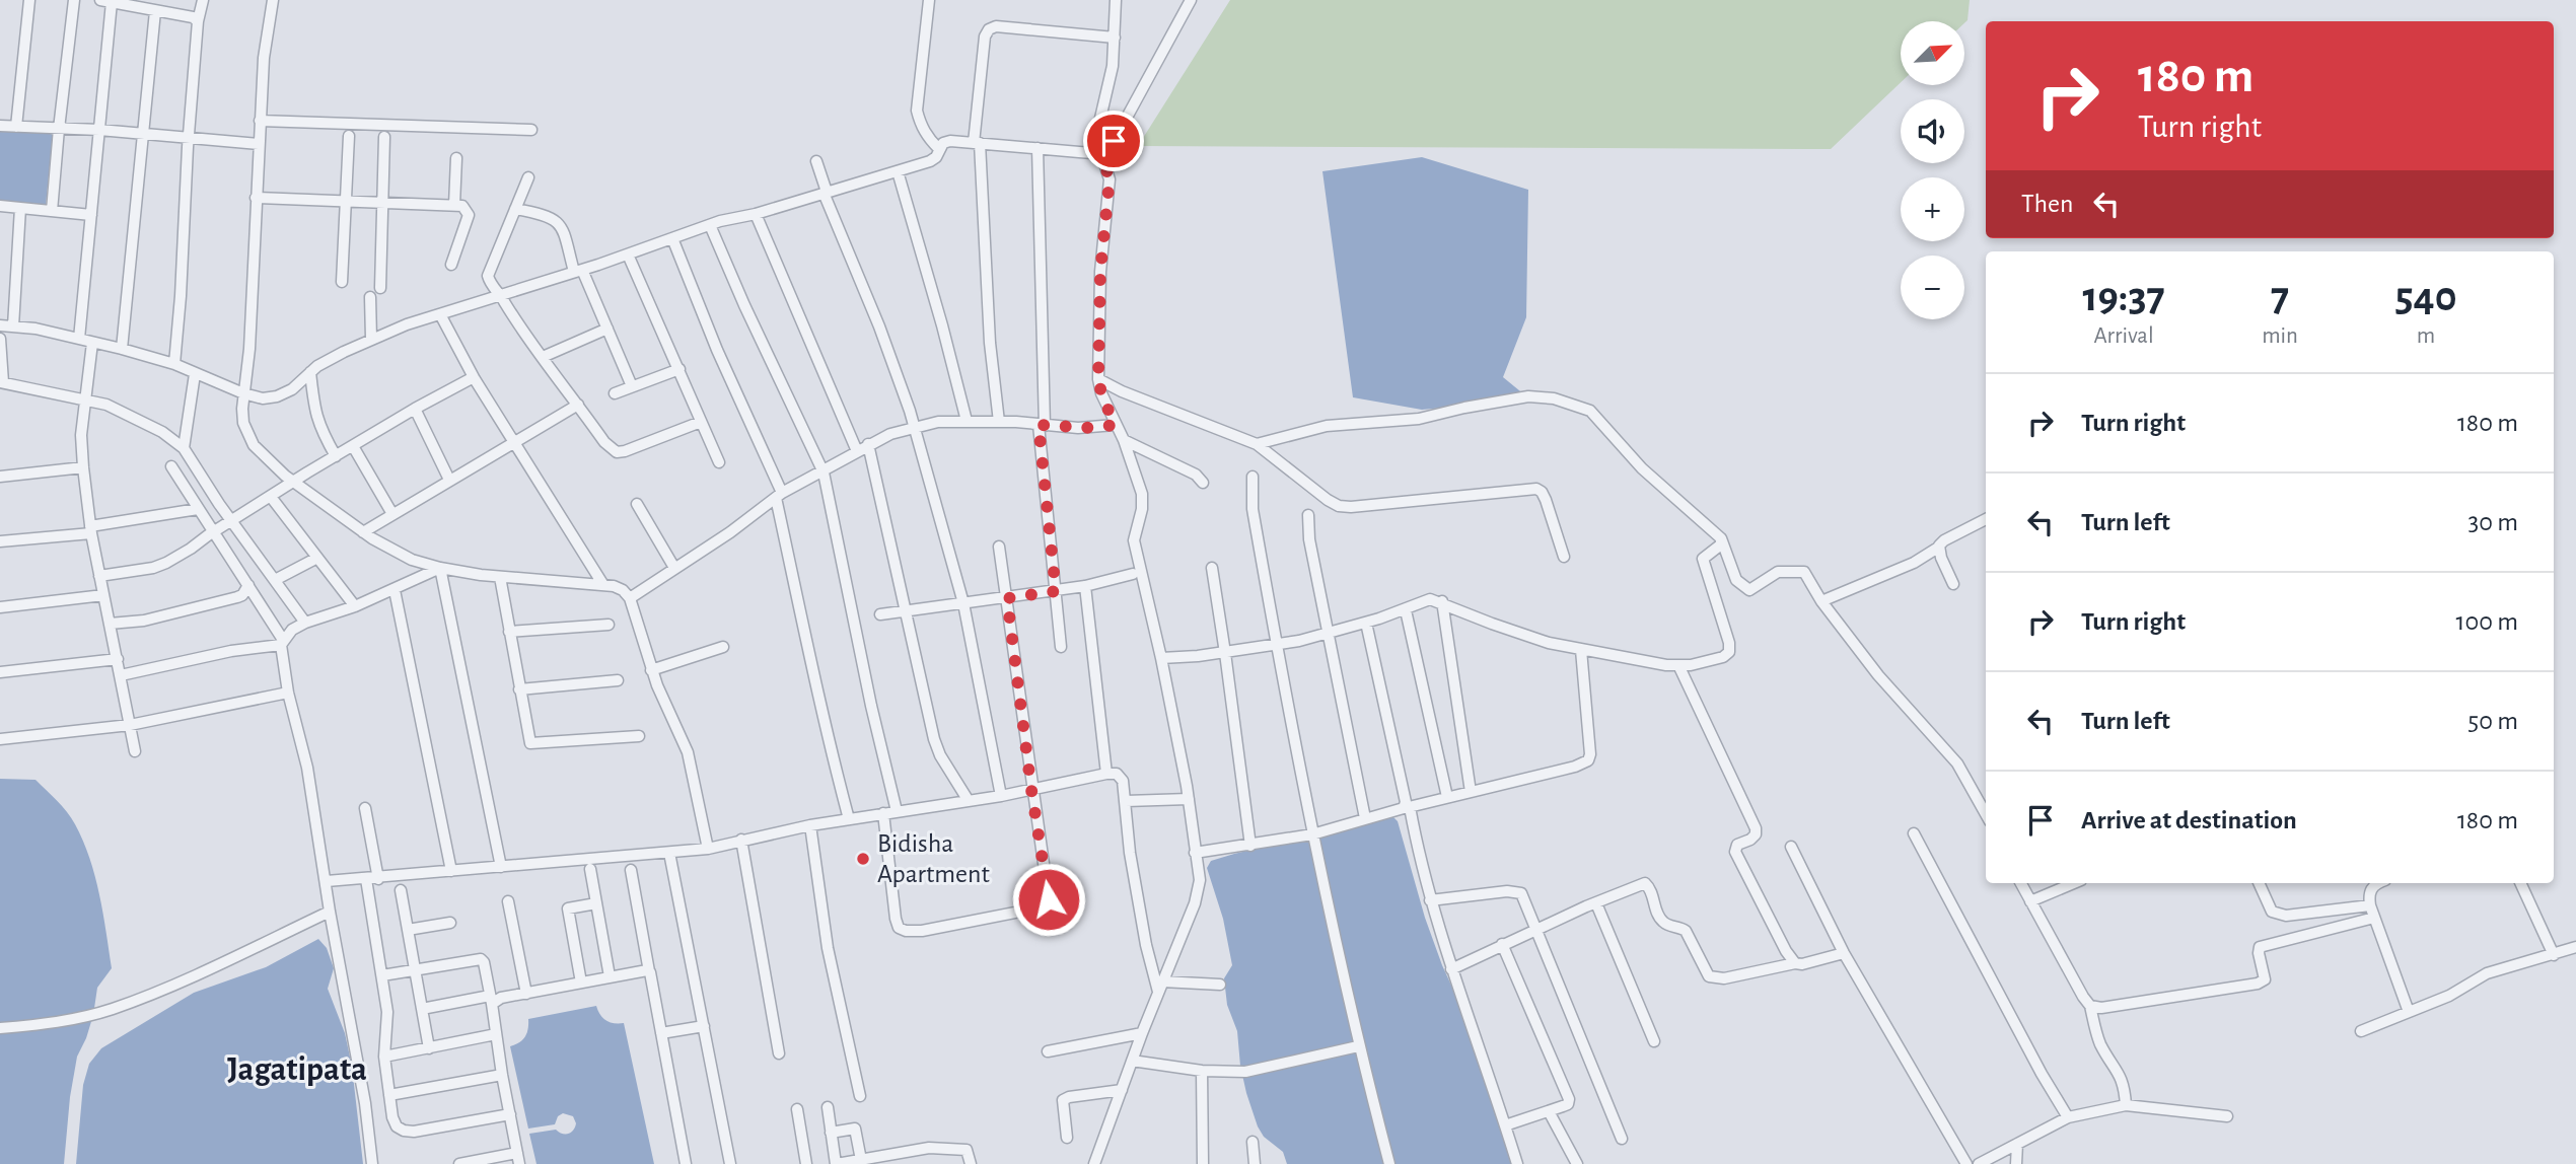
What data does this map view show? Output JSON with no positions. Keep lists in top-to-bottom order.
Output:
{
  "districts": ["Jagatipata"],
  "places": ["Bidisha Apartment"],
  "north": "top right",
  "page": {
    "map_buttons": ["+", "−"],
    "turn": ["180 m", "Turn right"],
    "then": "Then",
    "eta": [
      "19:37",
      "Arrival",
      "7",
      "min",
      "540",
      "m"
    ],
    "list": [
      {
        "name": "Turn right",
        "value": "180 m"
      },
      {
        "name": "Turn left",
        "value": "30 m"
      },
      {
        "name": "Turn right",
        "value": "100 m"
      },
      {
        "name": "Turn left",
        "value": "50 m"
      },
      {
        "name": "Arrive at destination",
        "value": "180 m"
      }
    ]
  }
}
